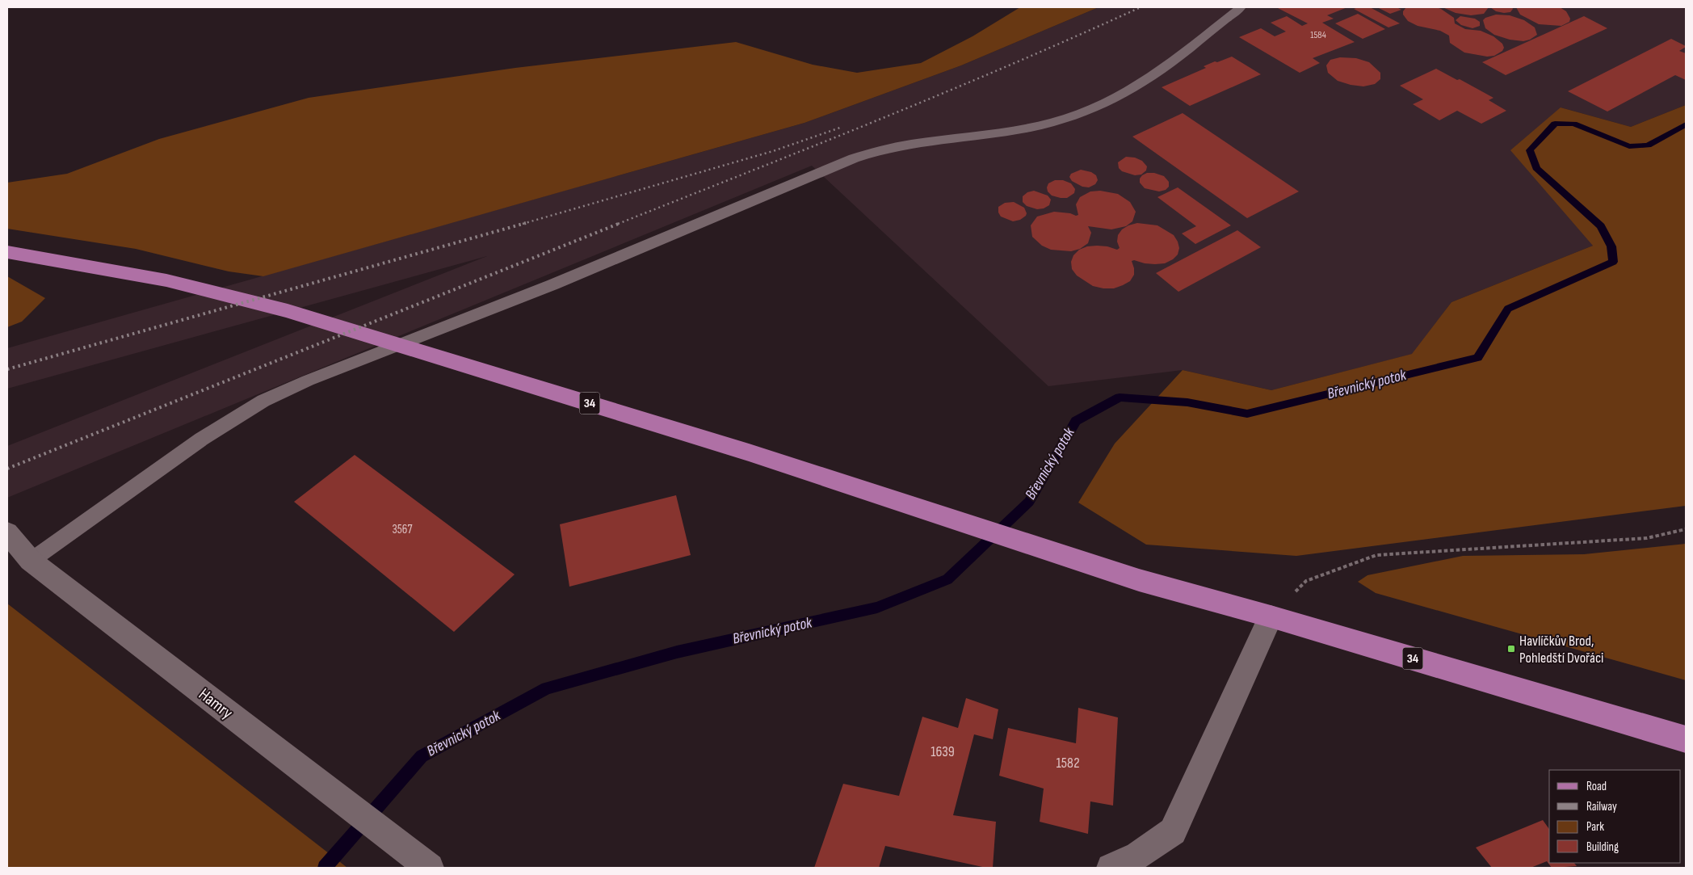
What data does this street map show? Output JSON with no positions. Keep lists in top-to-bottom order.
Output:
{
  "streets": {
    "main road": ["34"],
    "street": ["Hamry"]
  },
  "water": ["Břevnický potok"],
  "places": {
    "transit": ["Havlíčkův Brod, Pohledští Dvořáci"]
  },
  "house_numbers": [
    "1584",
    "3567",
    "1639",
    "1582"
  ],
  "legend": [
    "Road",
    "Railway",
    "Park",
    "Building"
  ]
}
